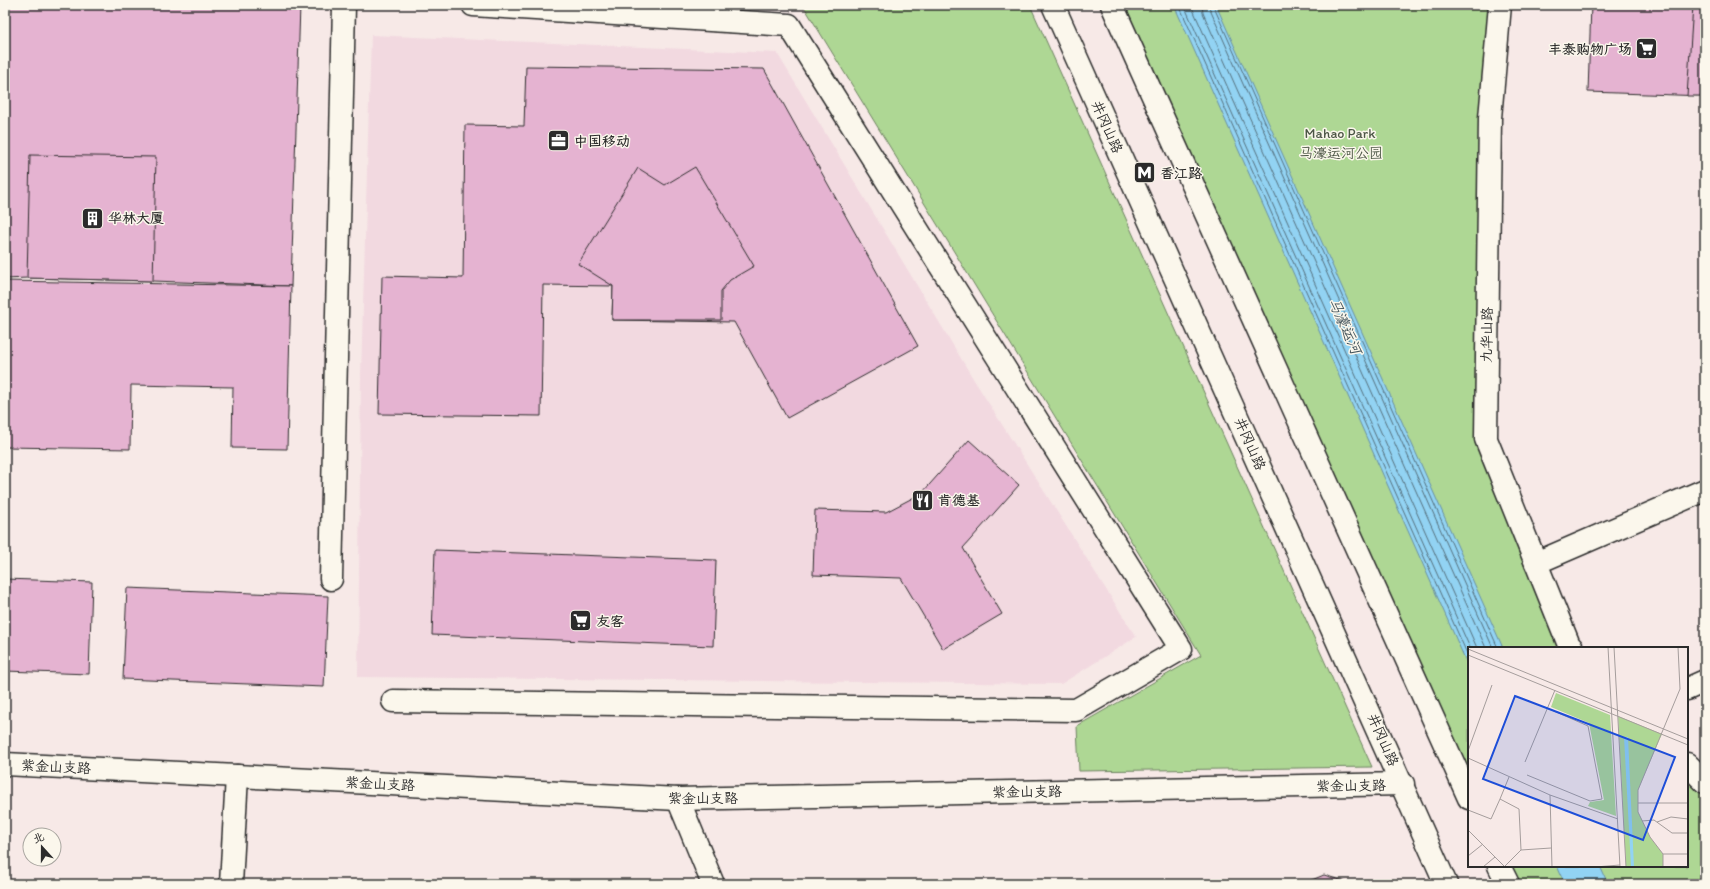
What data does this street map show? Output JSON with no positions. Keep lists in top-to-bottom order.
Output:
{
  "streets": {
    "street": ["井冈山路", "九华山路", "紫金山支路"]
  },
  "crossings": [
    ["井冈山路", "紫金山支路"]
  ],
  "water": ["马濠运河"],
  "parks": ["Mahao Park", "马濠运河公园"],
  "places": {
    "supermarket": ["丰泰购物广场", "友客"],
    "office": ["中国移动"],
    "metro station": ["香江路"],
    "building": ["华林大厦"],
    "restaurant": ["肯德基"]
  },
  "north": "top"
}
